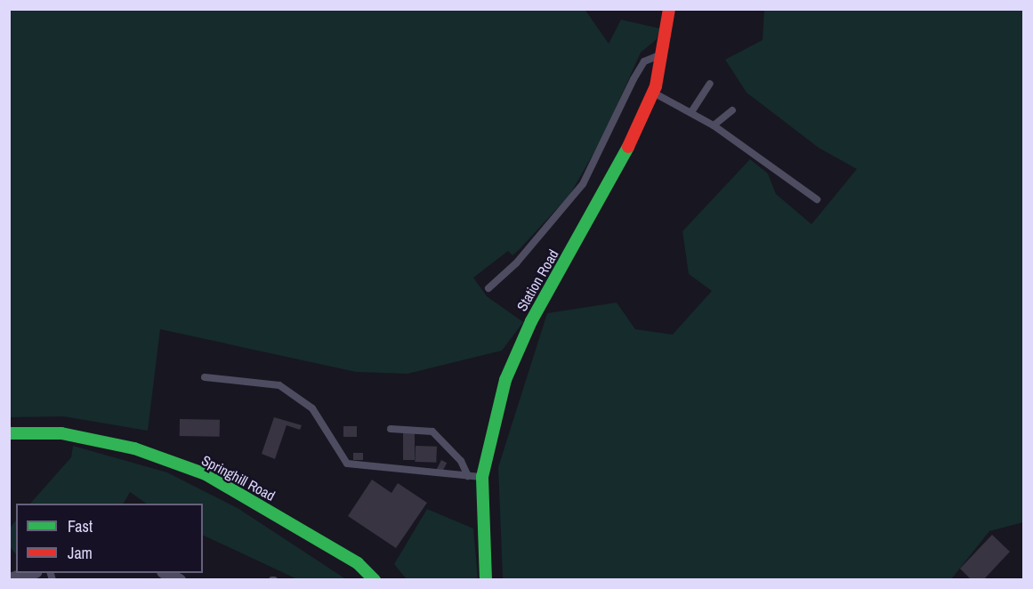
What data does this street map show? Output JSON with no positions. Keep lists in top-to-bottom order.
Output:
{
  "streets": {
    "street": ["Station Road", "Springhill Road"]
  },
  "legend": ["Fast", "Jam"]
}
